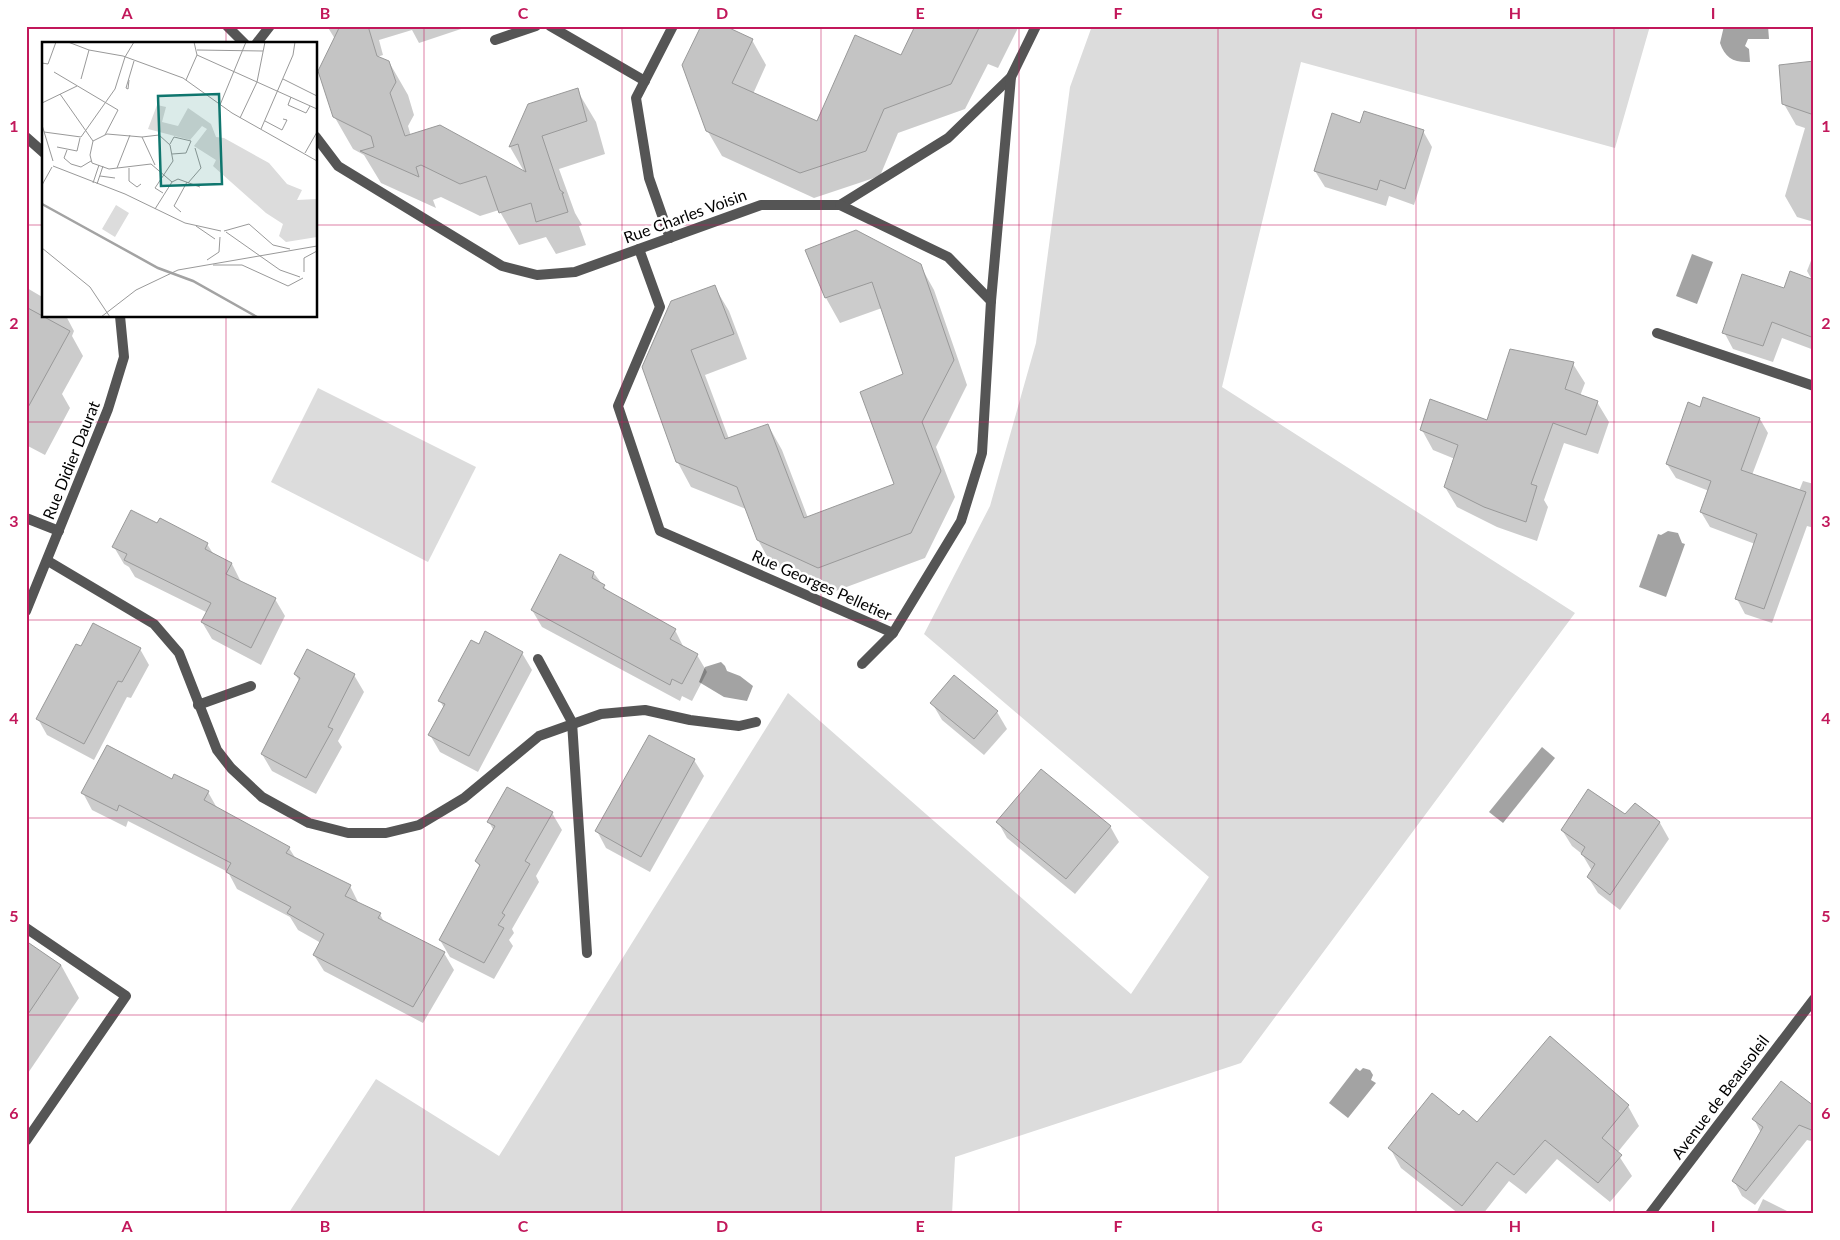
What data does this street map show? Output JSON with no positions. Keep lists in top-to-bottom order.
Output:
{
  "streets": {
    "street": [
      "Rue Charles Voisin",
      "Rue Didier Daurat",
      "Rue Georges Pelletier",
      "Avenue de Beausoleil"
    ]
  },
  "crossings": [
    ["Rue Charles Voisin", "Rue Georges Pelletier"]
  ],
  "grid": {
    "columns": [
      "A",
      "B",
      "C",
      "D",
      "E",
      "F",
      "G",
      "H",
      "I"
    ],
    "rows": [
      "1",
      "2",
      "3",
      "4",
      "5",
      "6"
    ]
  }
}
